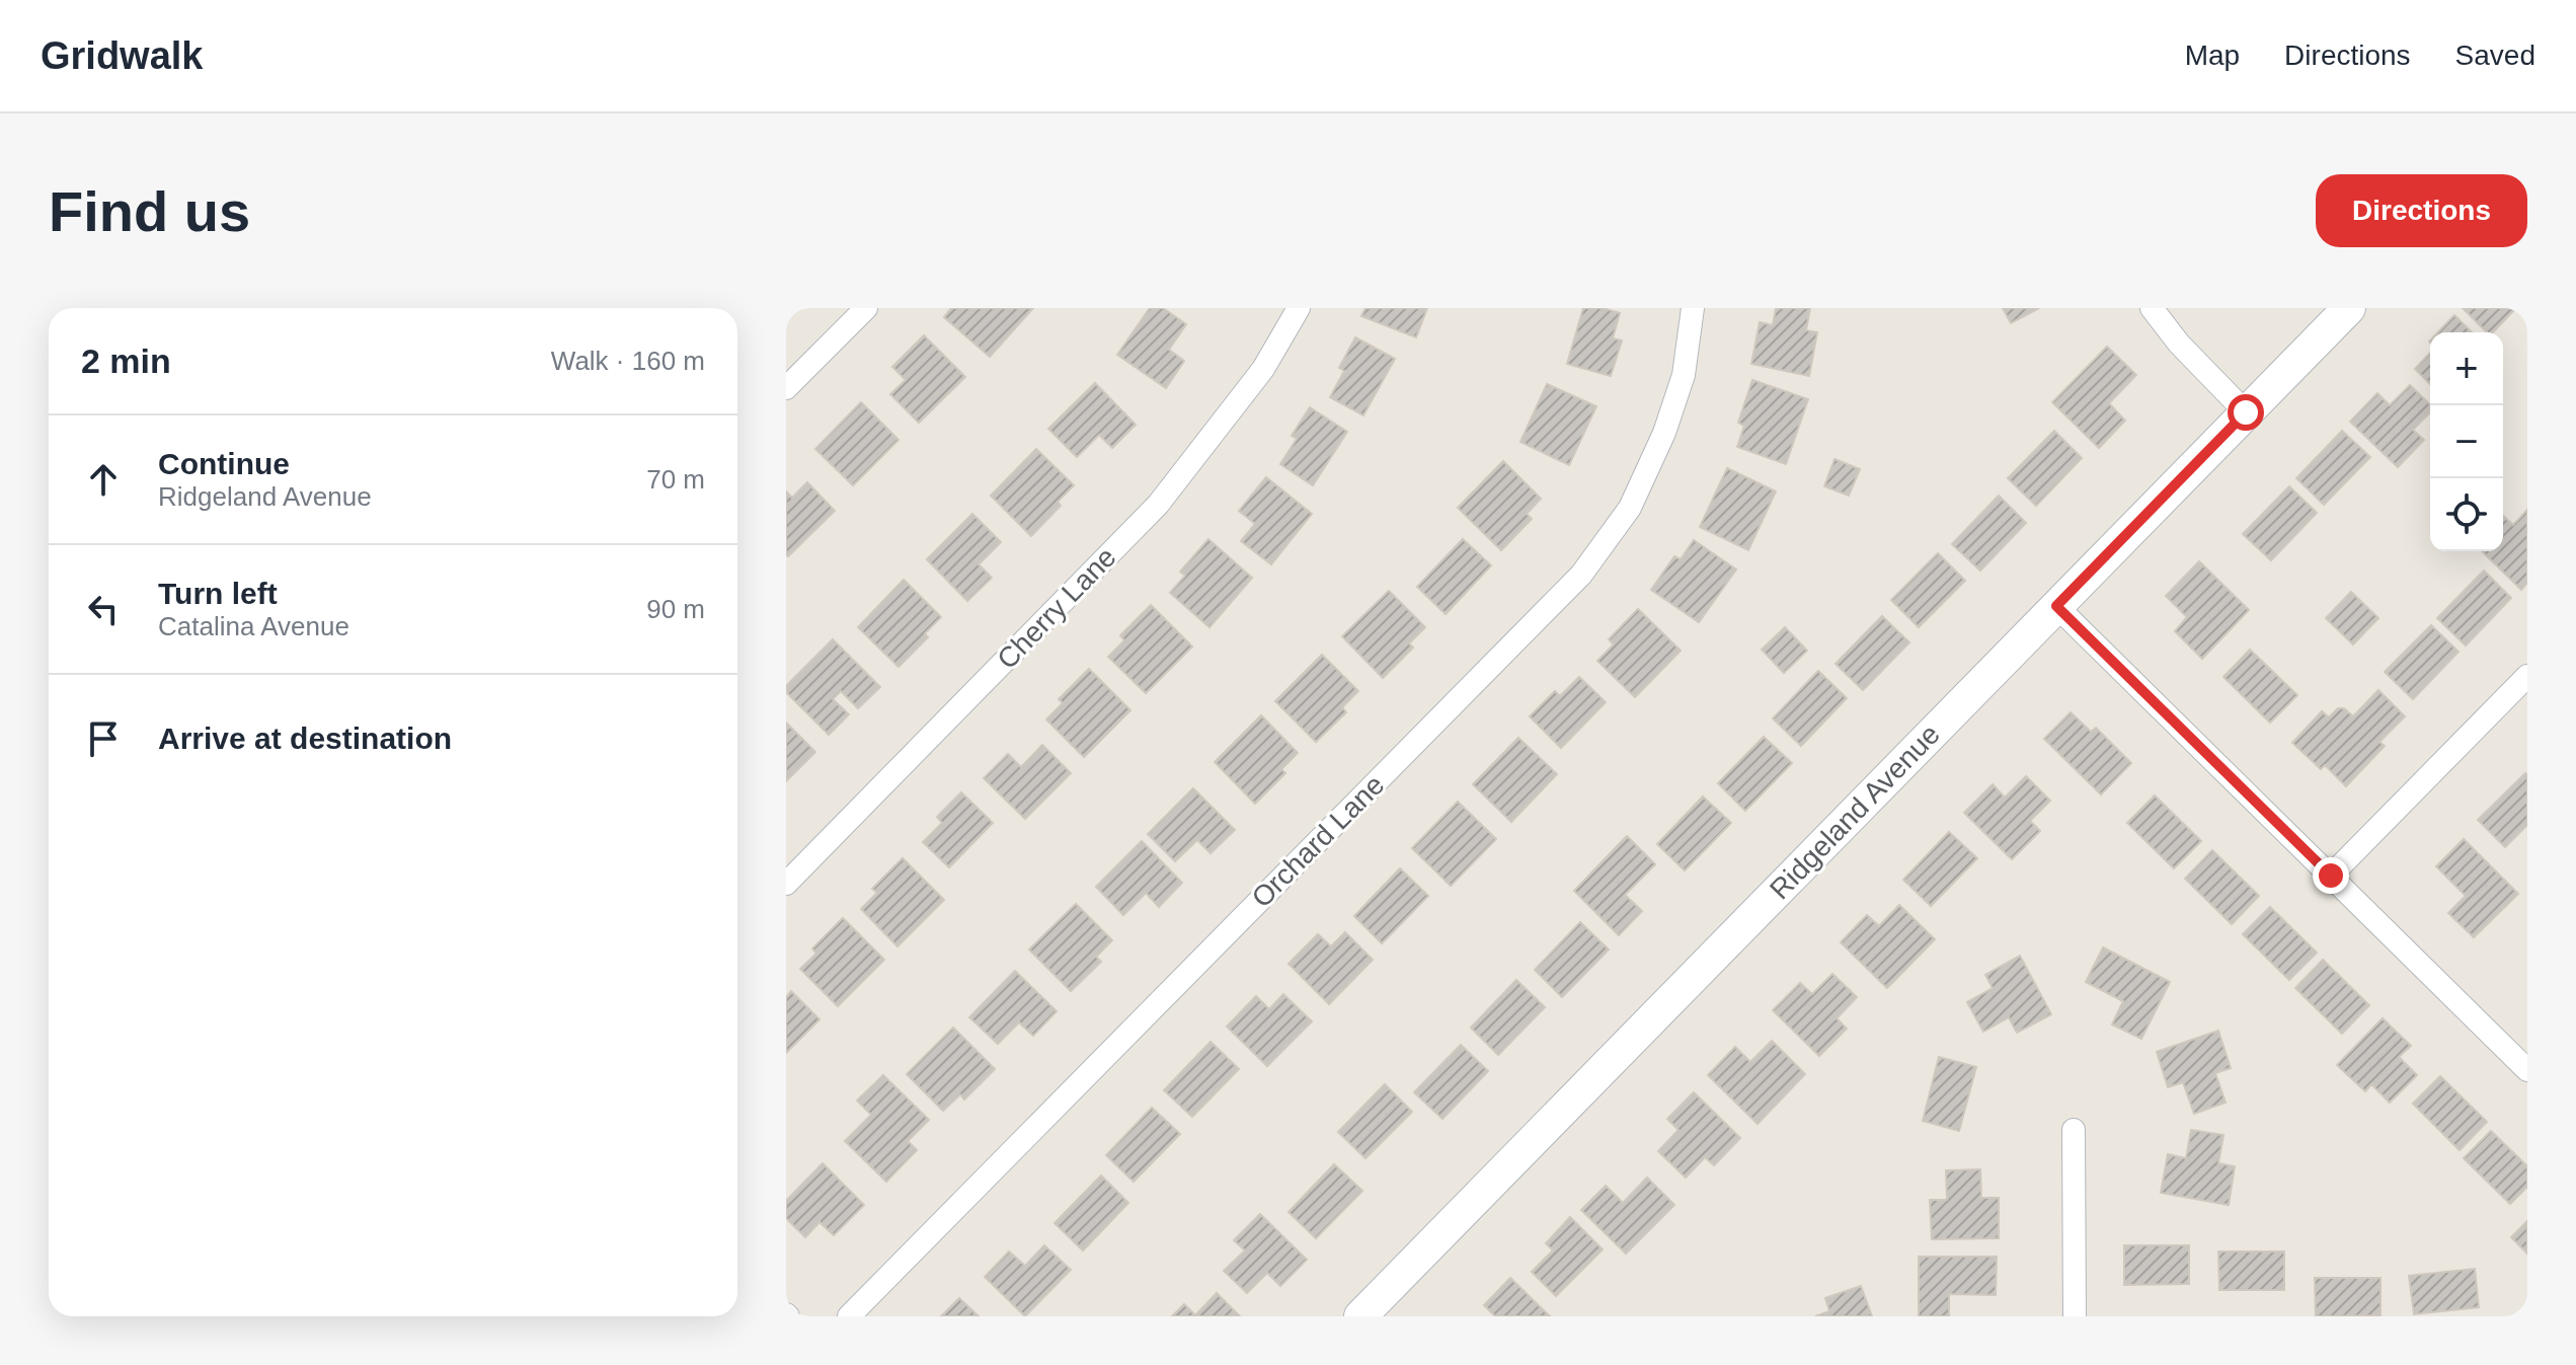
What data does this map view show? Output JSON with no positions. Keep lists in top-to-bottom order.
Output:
{
  "streets": {
    "street": ["Cherry Lane", "Ridgeland Avenue", "Orchard Lane"]
  },
  "page": {
    "header": "Gridwalk",
    "nav": ["Map", "Directions", "Saved"],
    "buttons": "Directions",
    "title": "Find us",
    "heading": ["2 min", "Walk · 160 m"],
    "map_buttons": ["+", "−"],
    "list": [
      ["Continue", "Ridgeland Avenue", "70 m"],
      ["Turn left", "Catalina Avenue", "90 m"],
      "Arrive at destination"
    ]
  }
}
